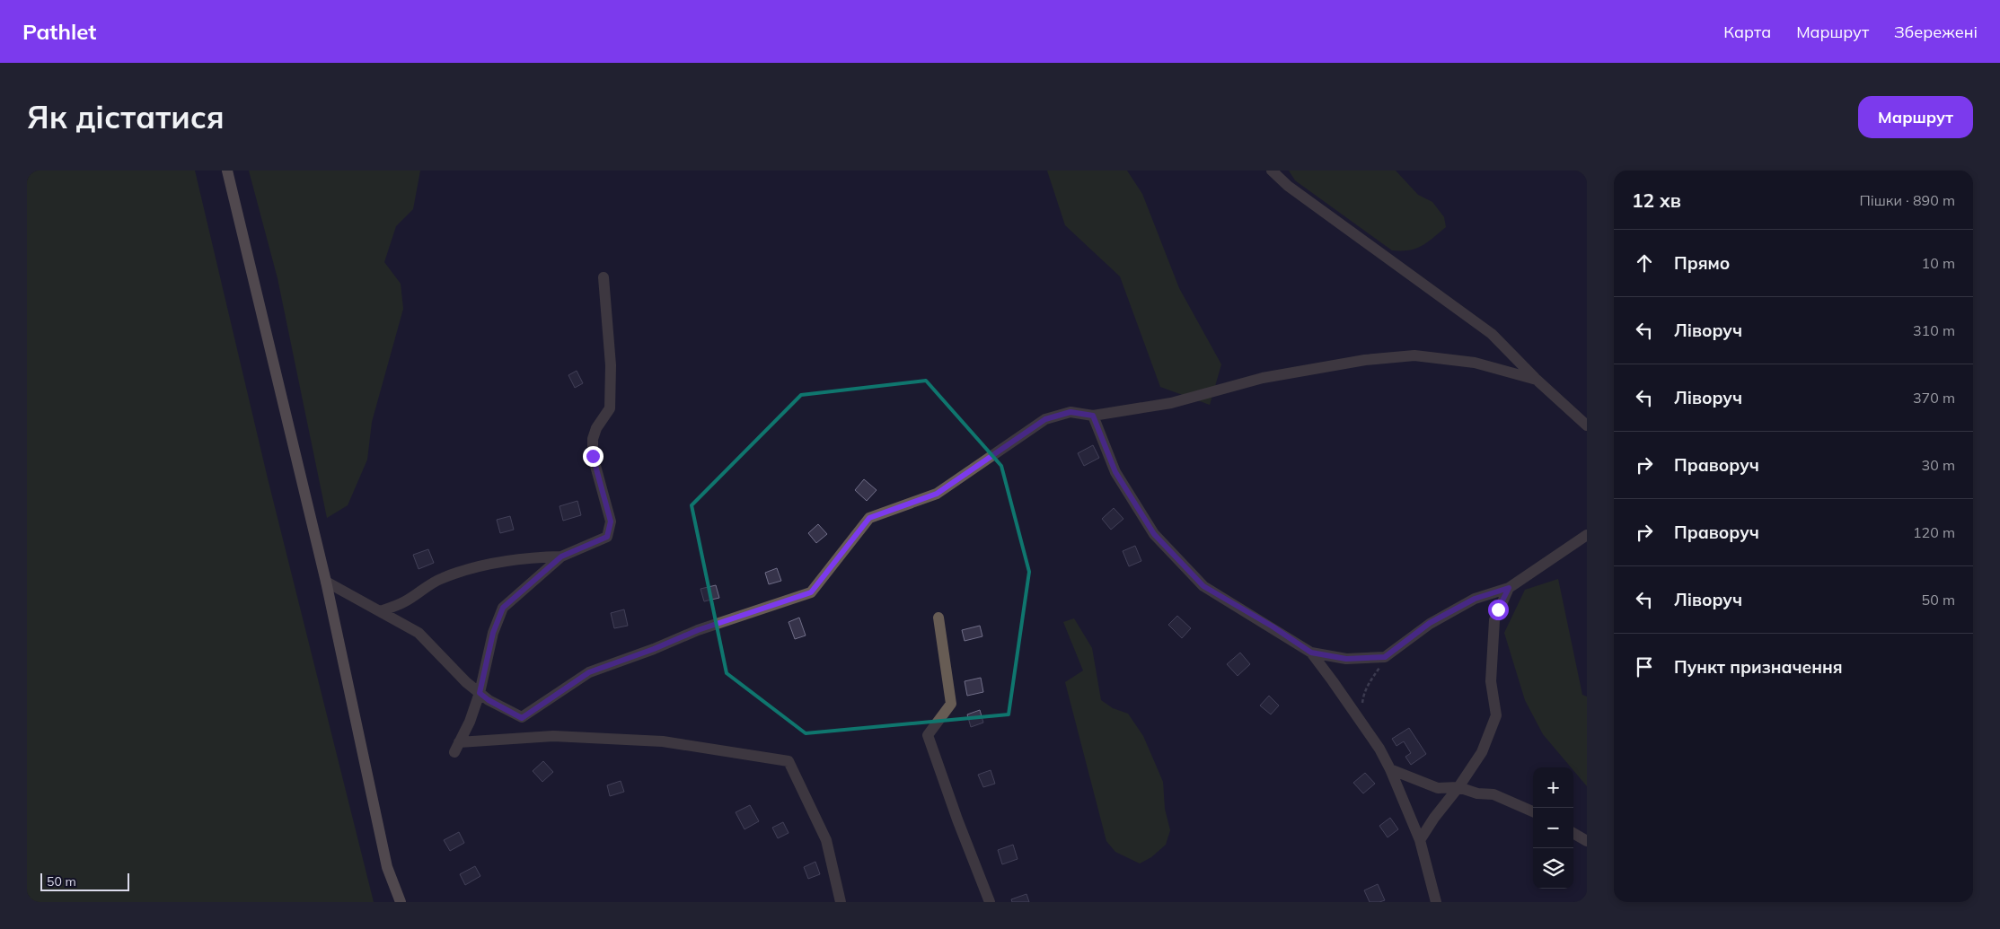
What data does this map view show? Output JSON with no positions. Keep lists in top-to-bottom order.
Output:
{
  "scale_bar": "50 m",
  "page": {
    "header": "Pathlet",
    "nav": ["Карта", "Маршрут", "Збережені"],
    "buttons": "Маршрут",
    "title": "Як дістатися",
    "heading": ["12 хв", "Пішки · 890 m"],
    "list": [
      ["Прямо", "10 m"],
      ["Ліворуч", "310 m"],
      ["Ліворуч", "370 m"],
      ["Праворуч", "30 m"],
      ["Праворуч", "120 m"],
      ["Ліворуч", "50 m"],
      "Пункт призначення"
    ],
    "map_buttons": ["+", "−"],
    "scale": "50 m"
  }
}
